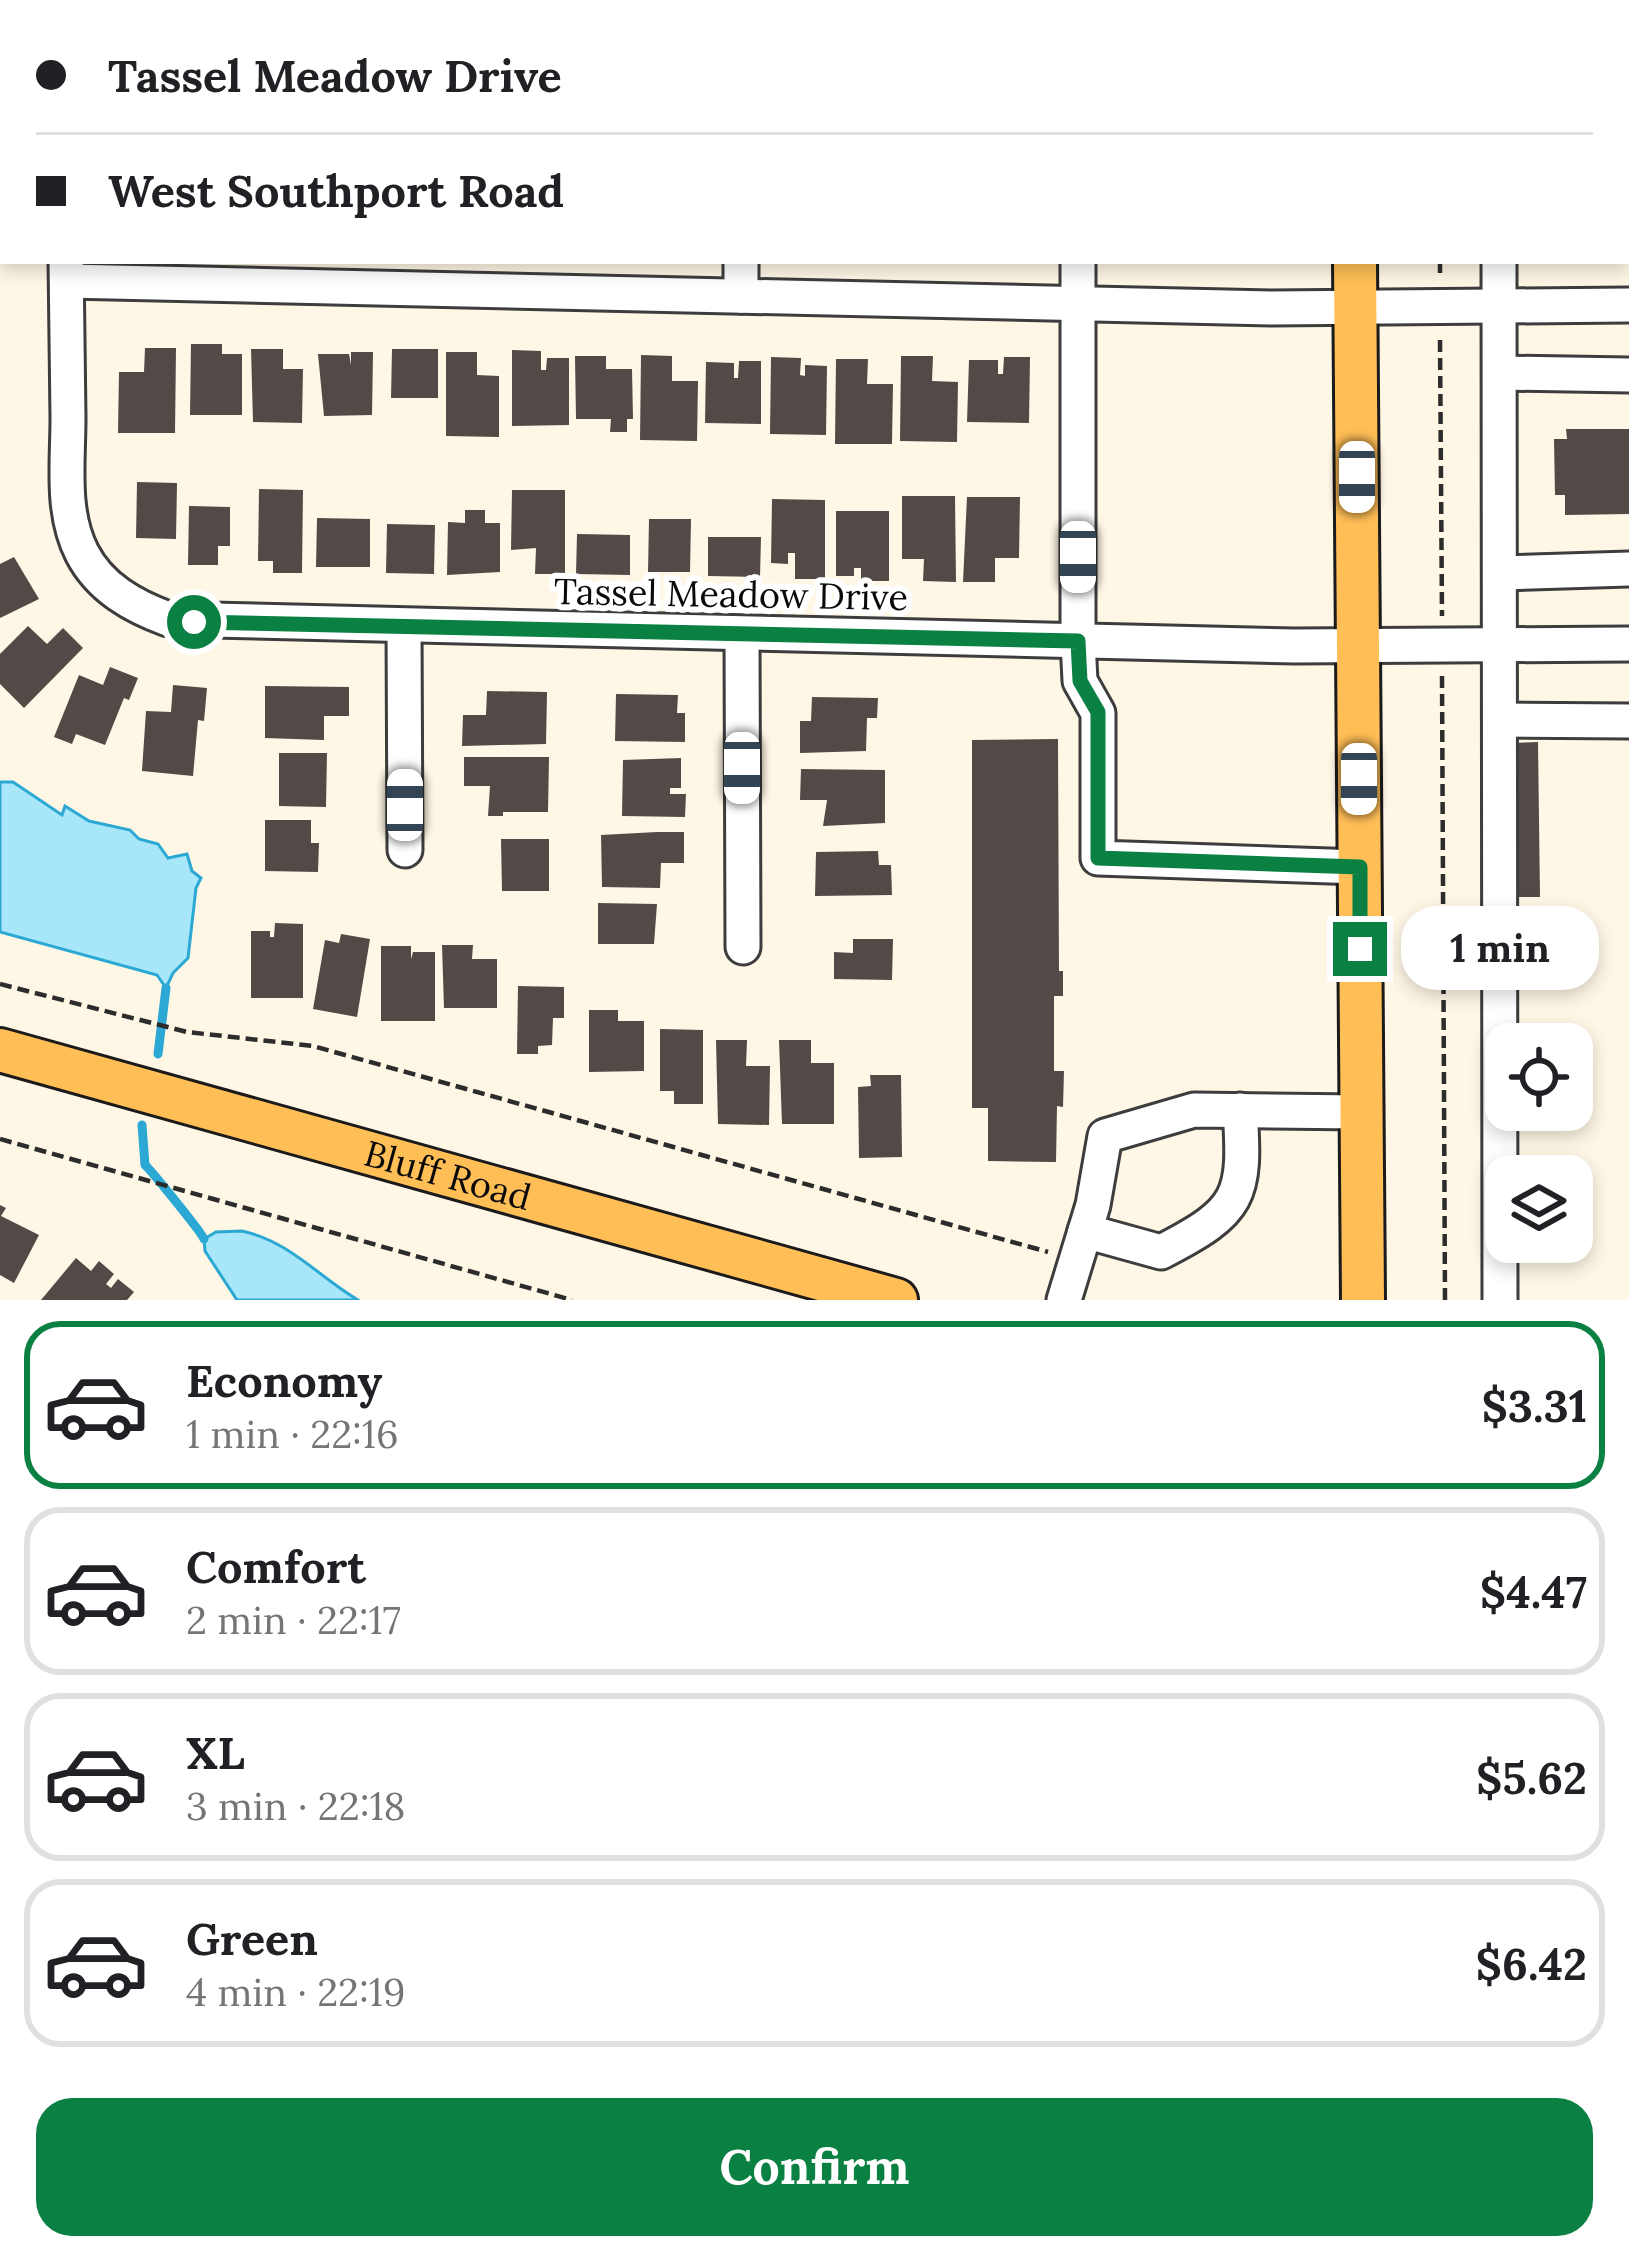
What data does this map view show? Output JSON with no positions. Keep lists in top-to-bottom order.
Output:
{
  "streets": {
    "main road": ["Bluff Road"],
    "street": ["Tassel Meadow Drive"]
  },
  "page": {
    "banner": ["Tassel Meadow Drive", "West Southport Road"],
    "bubble": "1 min",
    "list": [
      {
        "name": "Economy",
        "note": "1 min · 22:16",
        "value": "$3.31"
      },
      {
        "name": "Comfort",
        "note": "2 min · 22:17",
        "value": "$4.47"
      },
      {
        "name": "XL",
        "note": "3 min · 22:18",
        "value": "$5.62"
      },
      {
        "name": "Green",
        "note": "4 min · 22:19",
        "value": "$6.42"
      }
    ],
    "buttons": "Confirm"
  }
}
